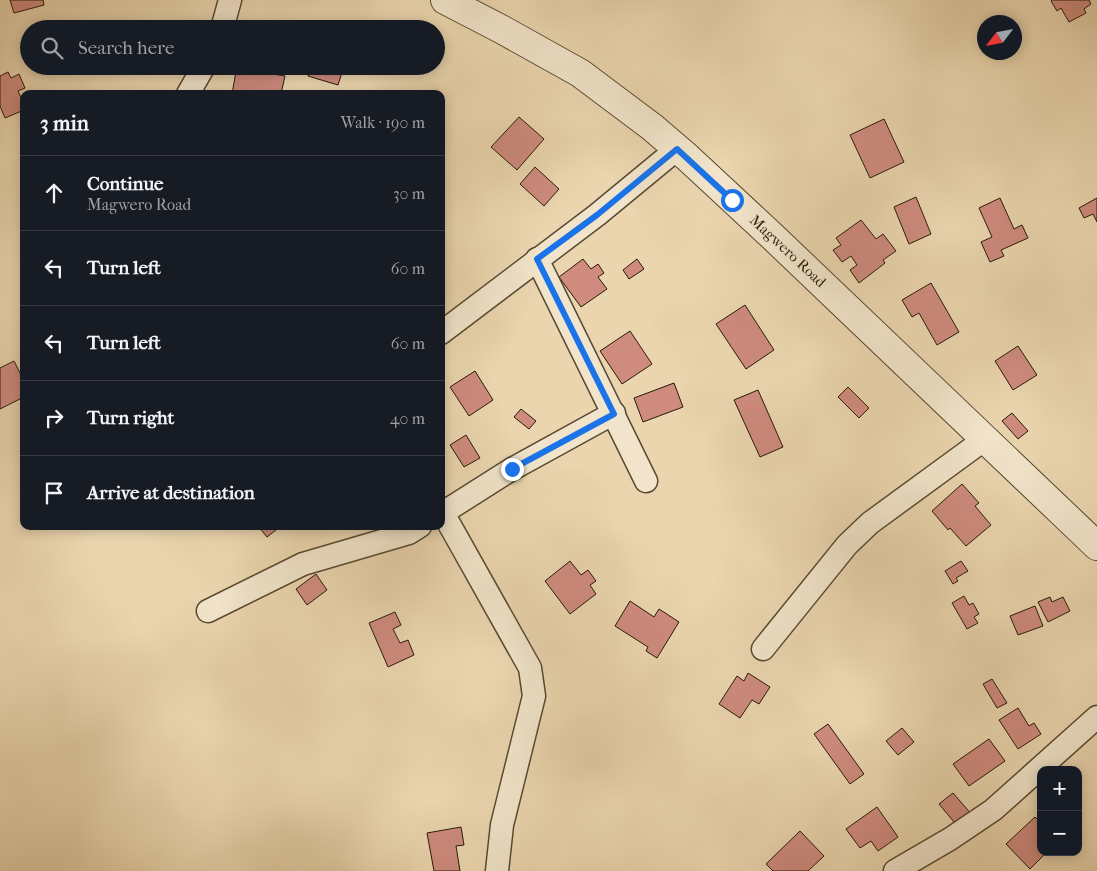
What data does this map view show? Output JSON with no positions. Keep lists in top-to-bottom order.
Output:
{
  "streets": {
    "street": ["Magwero Road"]
  },
  "north": "bottom left",
  "page": {
    "search": "Search here",
    "heading": ["3 min", "Walk · 190 m"],
    "list": [
      ["Continue", "Magwero Road", "30 m"],
      ["Turn left", "60 m"],
      ["Turn left", "60 m"],
      ["Turn right", "40 m"],
      "Arrive at destination"
    ],
    "map_buttons": ["+", "−"]
  }
}
